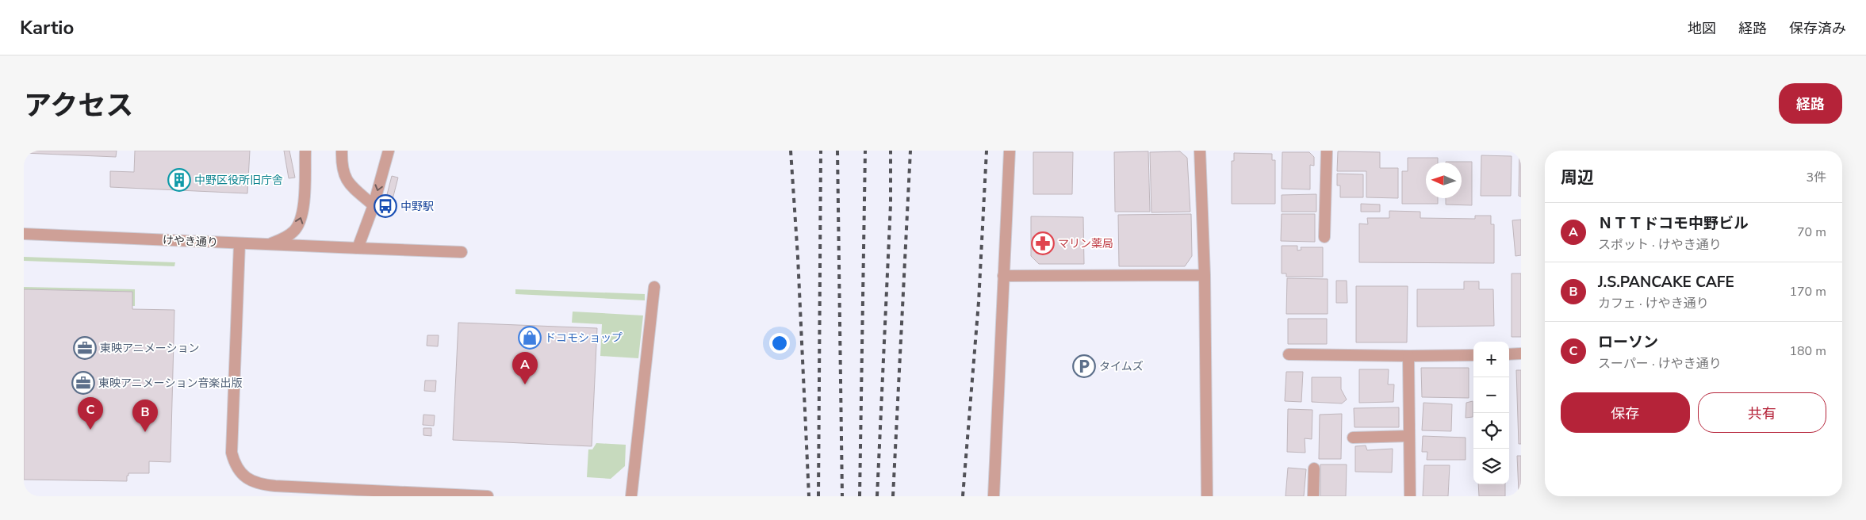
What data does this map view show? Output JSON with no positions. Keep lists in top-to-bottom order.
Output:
{
  "streets": {
    "street": ["けやき通り"]
  },
  "places": {
    "building": ["中野区役所旧庁舎"],
    "bus stop": ["中野駅"],
    "pharmacy": ["マリン薬局"],
    "shop": ["ドコモショップ"],
    "office": ["東映アニメーション", "東映アニメーション音楽出版"],
    "parking": ["タイムズ"]
  },
  "north": "left",
  "page": {
    "header": "Kartio",
    "nav": ["地図", "経路", "保存済み"],
    "title": "アクセス",
    "buttons": [
      "経路",
      ["保存", "共有"]
    ],
    "heading": ["周辺", "3件"],
    "list": [
      {
        "mark": "A",
        "name": "ＮＴＴドコモ中野ビル",
        "note": "スポット · けやき通り",
        "value": "70 m"
      },
      {
        "mark": "B",
        "name": "J.S.PANCAKE CAFE",
        "note": "カフェ · けやき通り",
        "value": "170 m"
      },
      {
        "mark": "C",
        "name": "ローソン",
        "note": "スーパー · けやき通り",
        "value": "180 m"
      }
    ],
    "map_buttons": ["+", "−"],
    "pins": ["A", "C", "B"]
  }
}
